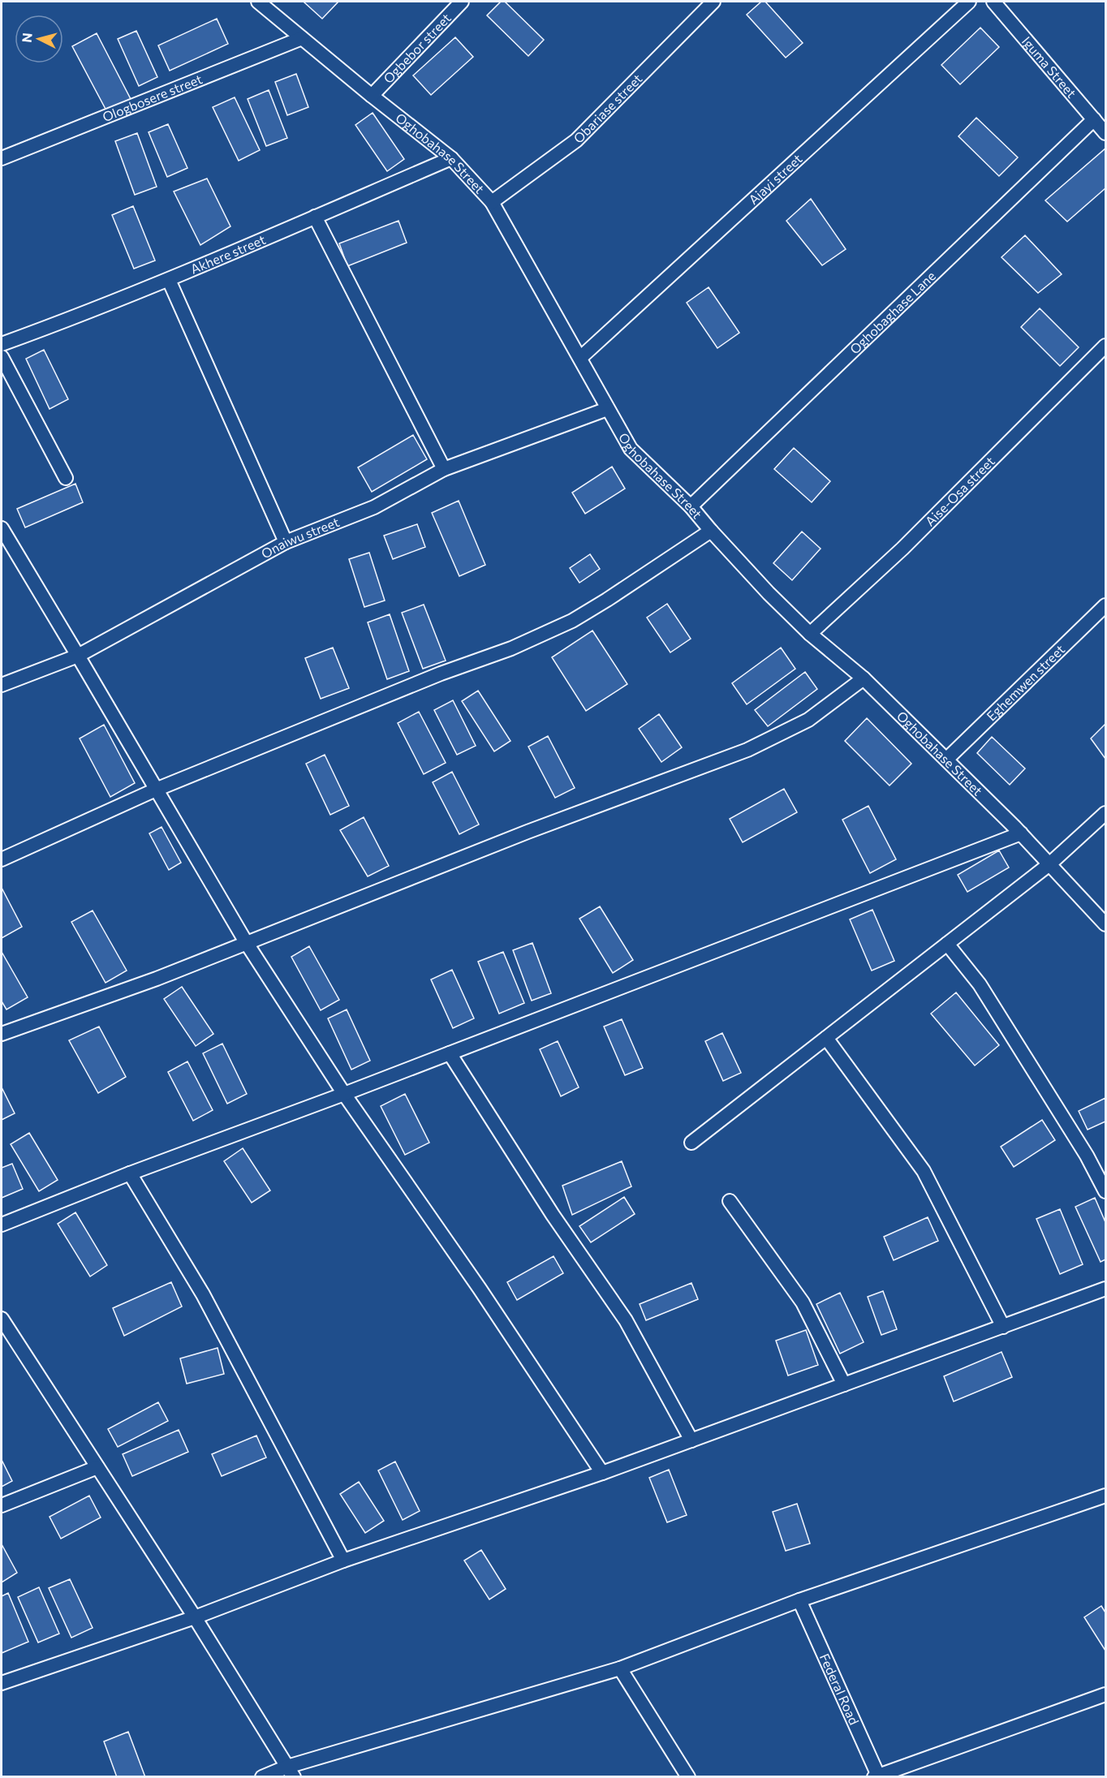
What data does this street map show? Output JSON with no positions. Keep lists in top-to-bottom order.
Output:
{
  "streets": {
    "street": [
      "Ogbebor street",
      "Iguma Street",
      "Ologbosere street",
      "Obariase street",
      "Oghobahase Street",
      "Ajayi street",
      "Akhere street",
      "Oghobaghase Lane",
      "Aise-Osa street",
      "Onaiwu street",
      "Eghemwen street",
      "Federal Road"
    ]
  },
  "crossings": [
    ["Ogbebor street", "Oghobahase Street"],
    ["Iguma Street", "Oghobaghase Lane"],
    ["Ologbosere street", "Oghobahase Street"],
    ["Obariase street", "Oghobahase Street"],
    ["Oghobahase Street", "Ajayi street"],
    ["Oghobahase Street", "Akhere street"],
    ["Oghobahase Street", "Oghobaghase Lane"],
    ["Oghobahase Street", "Aise-Osa street"],
    ["Oghobahase Street", "Onaiwu street"],
    ["Oghobahase Street", "Eghemwen street"]
  ],
  "north": "left"
}
